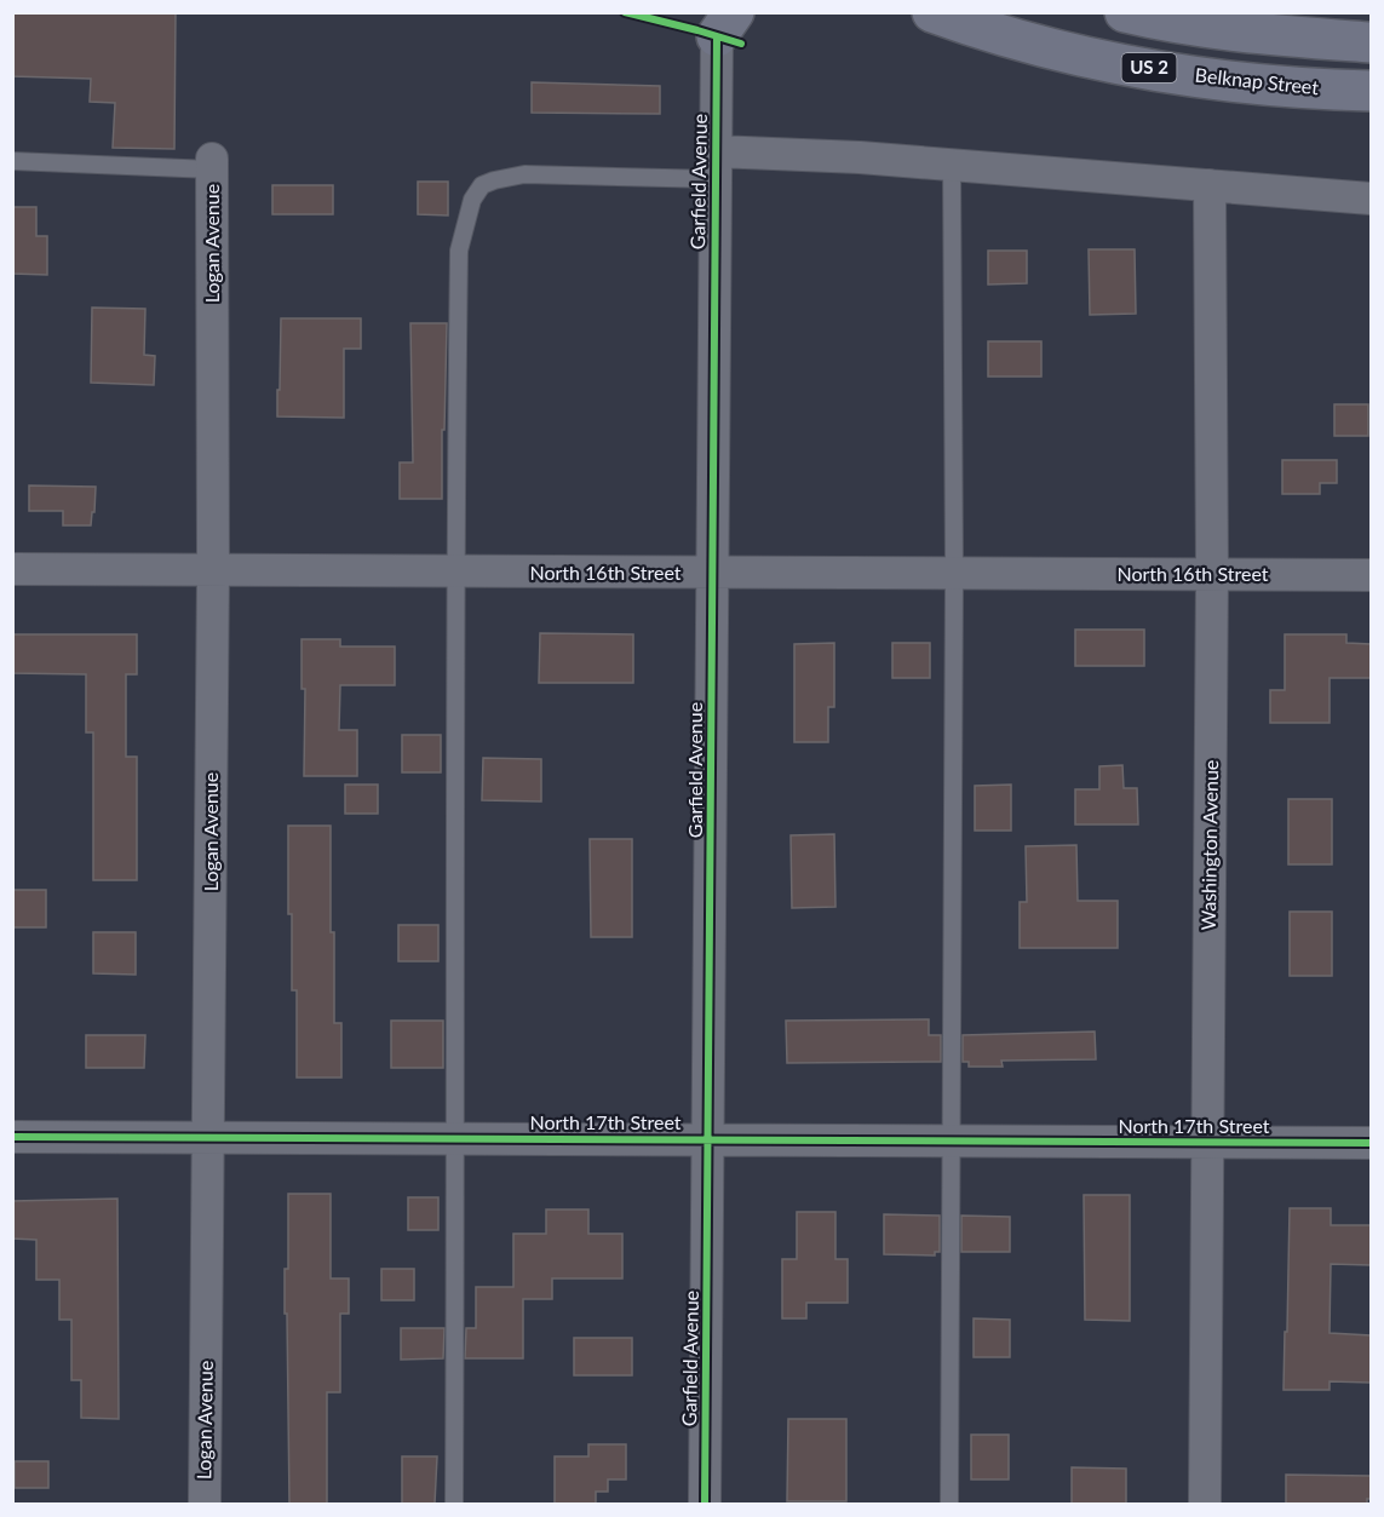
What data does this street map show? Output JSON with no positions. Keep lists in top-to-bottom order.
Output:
{
  "streets": {
    "highway": ["US 2", "Belknap Street"],
    "street": [
      "Garfield Avenue",
      "Logan Avenue",
      "North 16th Street",
      "Washington Avenue",
      "North 17th Street"
    ]
  },
  "crossings": [
    ["Garfield Avenue", "North 16th Street"],
    ["Garfield Avenue", "North 17th Street"],
    ["Logan Avenue", "North 16th Street"],
    ["Logan Avenue", "North 17th Street"],
    ["North 16th Street", "Washington Avenue"],
    ["Washington Avenue", "North 17th Street"]
  ]
}
